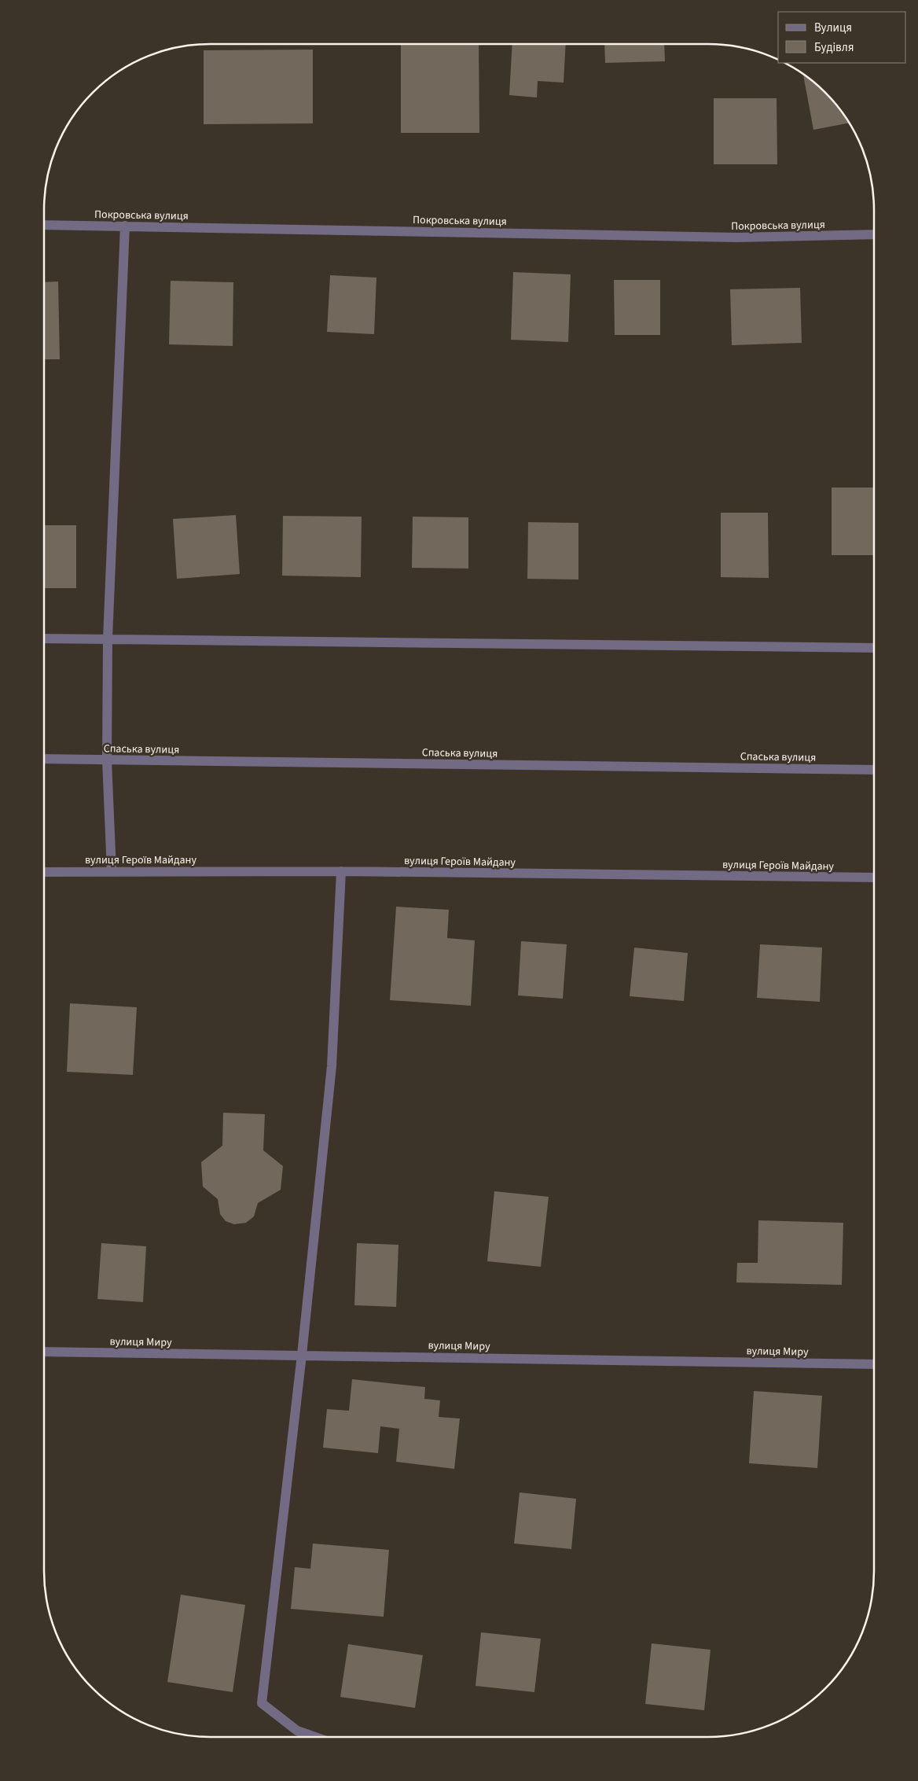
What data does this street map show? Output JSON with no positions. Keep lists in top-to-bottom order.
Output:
{
  "streets": {
    "street": [
      "Покровська вулиця",
      "Спаська вулиця",
      "вулиця Героїв Майдану",
      "вулиця Миру"
    ]
  },
  "legend": ["Вулиця", "Будівля"]
}
